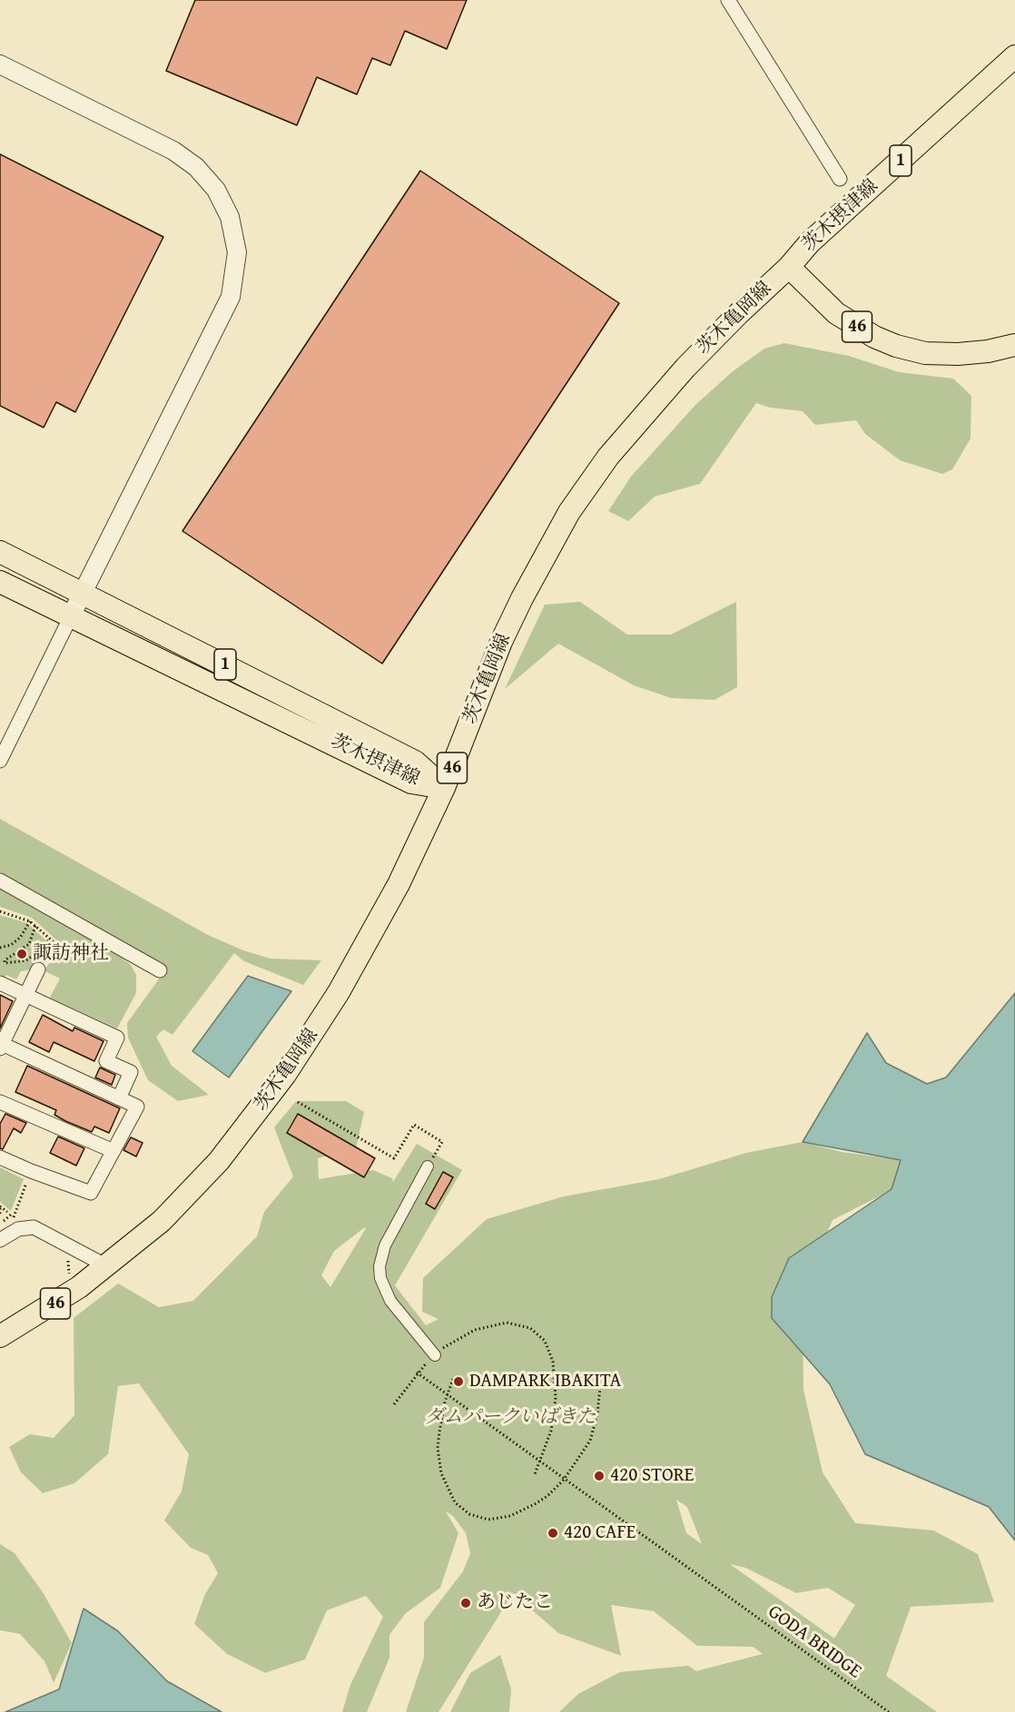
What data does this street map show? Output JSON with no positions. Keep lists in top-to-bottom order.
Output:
{
  "streets": {
    "main road": [
      "1",
      "茨木摂津線",
      "茨木亀岡線",
      "46"
    ],
    "path": ["GODA BRIDGE"]
  },
  "crossings": [
    ["茨木摂津線", "茨木亀岡線"]
  ],
  "parks": ["ダムパークいばきた"],
  "places": [
    "諏訪神社",
    "DAMPARK IBAKITA",
    "420 STORE",
    "420 CAFE",
    "あじたこ"
  ]
}
